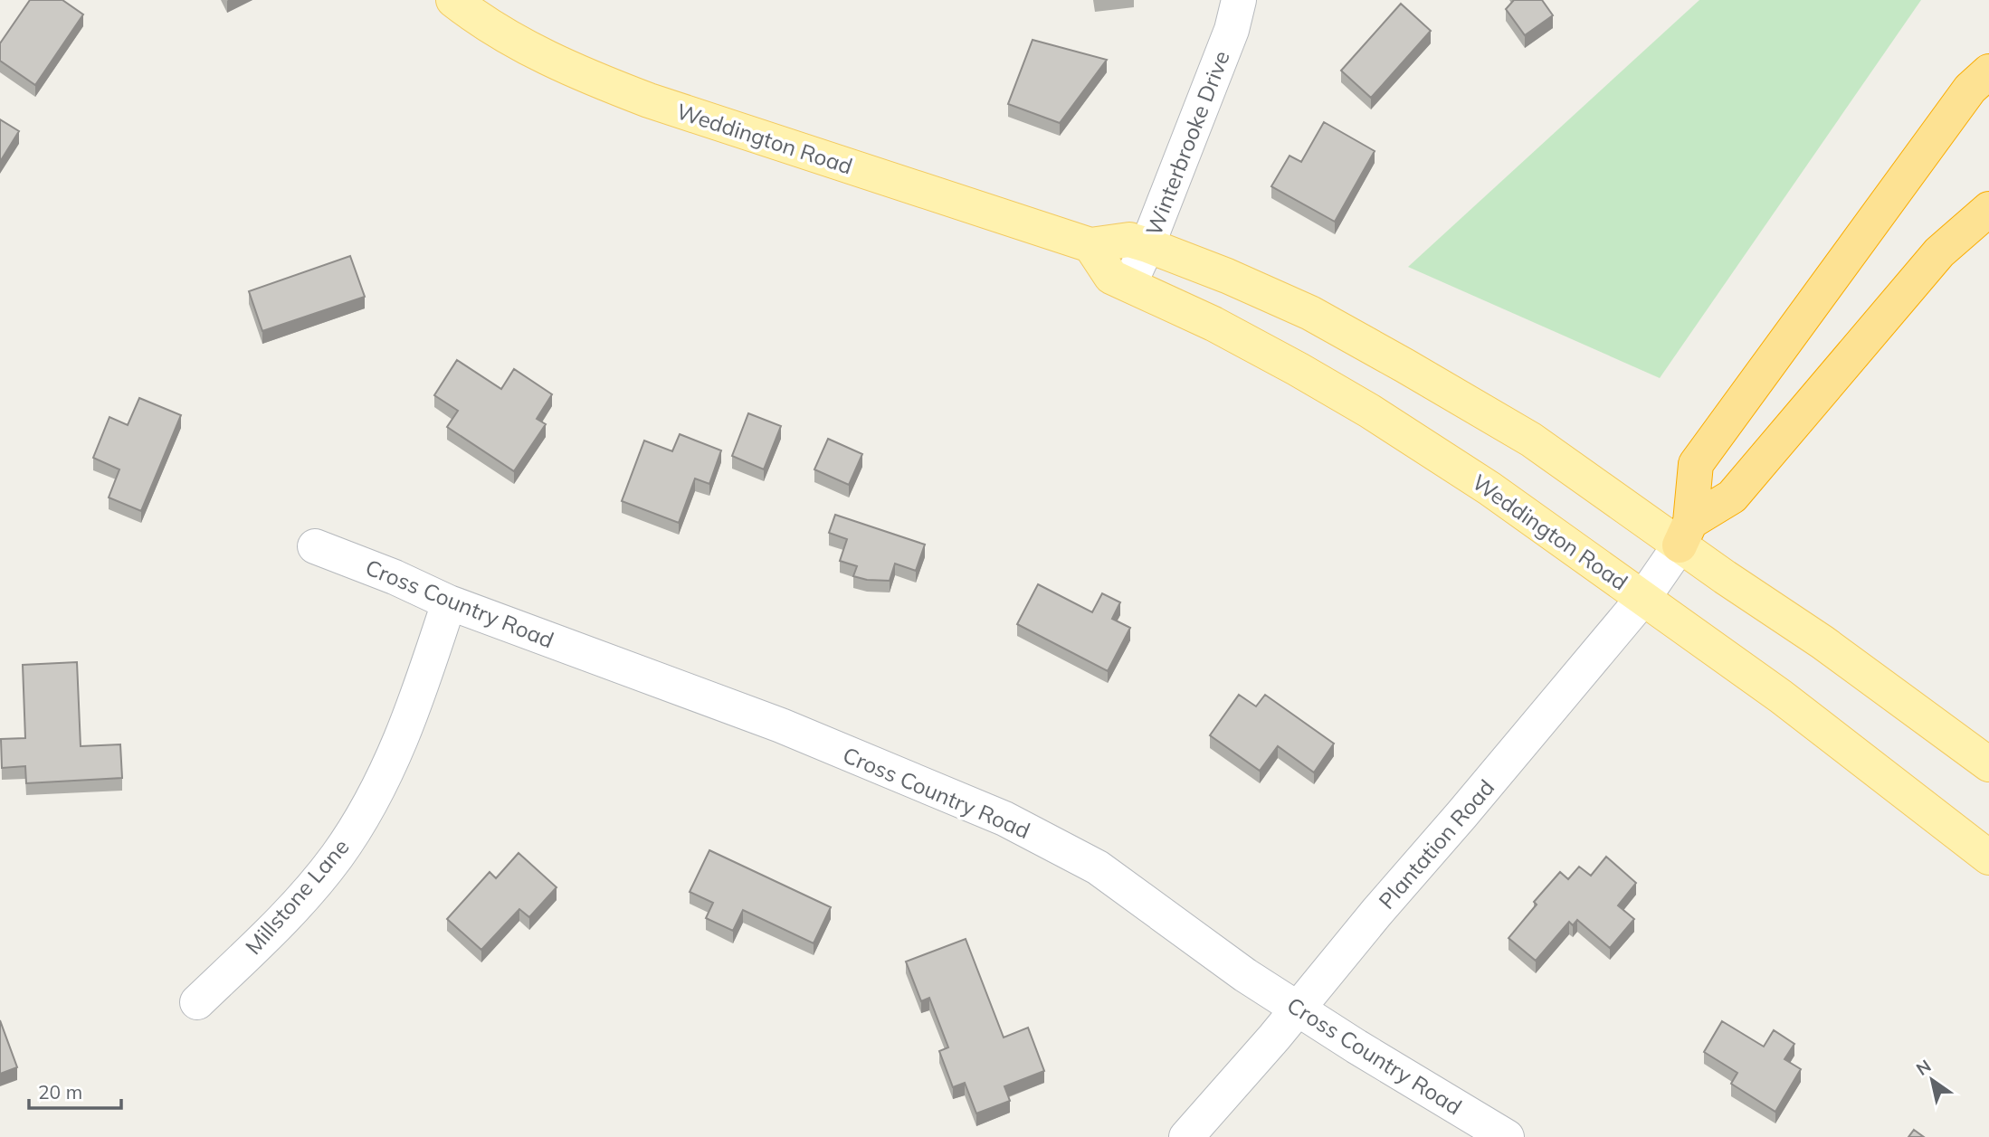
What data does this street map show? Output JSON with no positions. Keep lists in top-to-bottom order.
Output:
{
  "streets": {
    "main road": ["Weddington Road"],
    "street": [
      "Winterbrooke Drive",
      "Cross Country Road",
      "Plantation Road",
      "Millstone Lane"
    ]
  },
  "crossings": [
    ["Weddington Road", "Winterbrooke Drive"],
    ["Weddington Road", "Plantation Road"],
    ["Cross Country Road", "Plantation Road"],
    ["Cross Country Road", "Millstone Lane"]
  ],
  "scale_bar": "20 m",
  "north": "top left"
}
